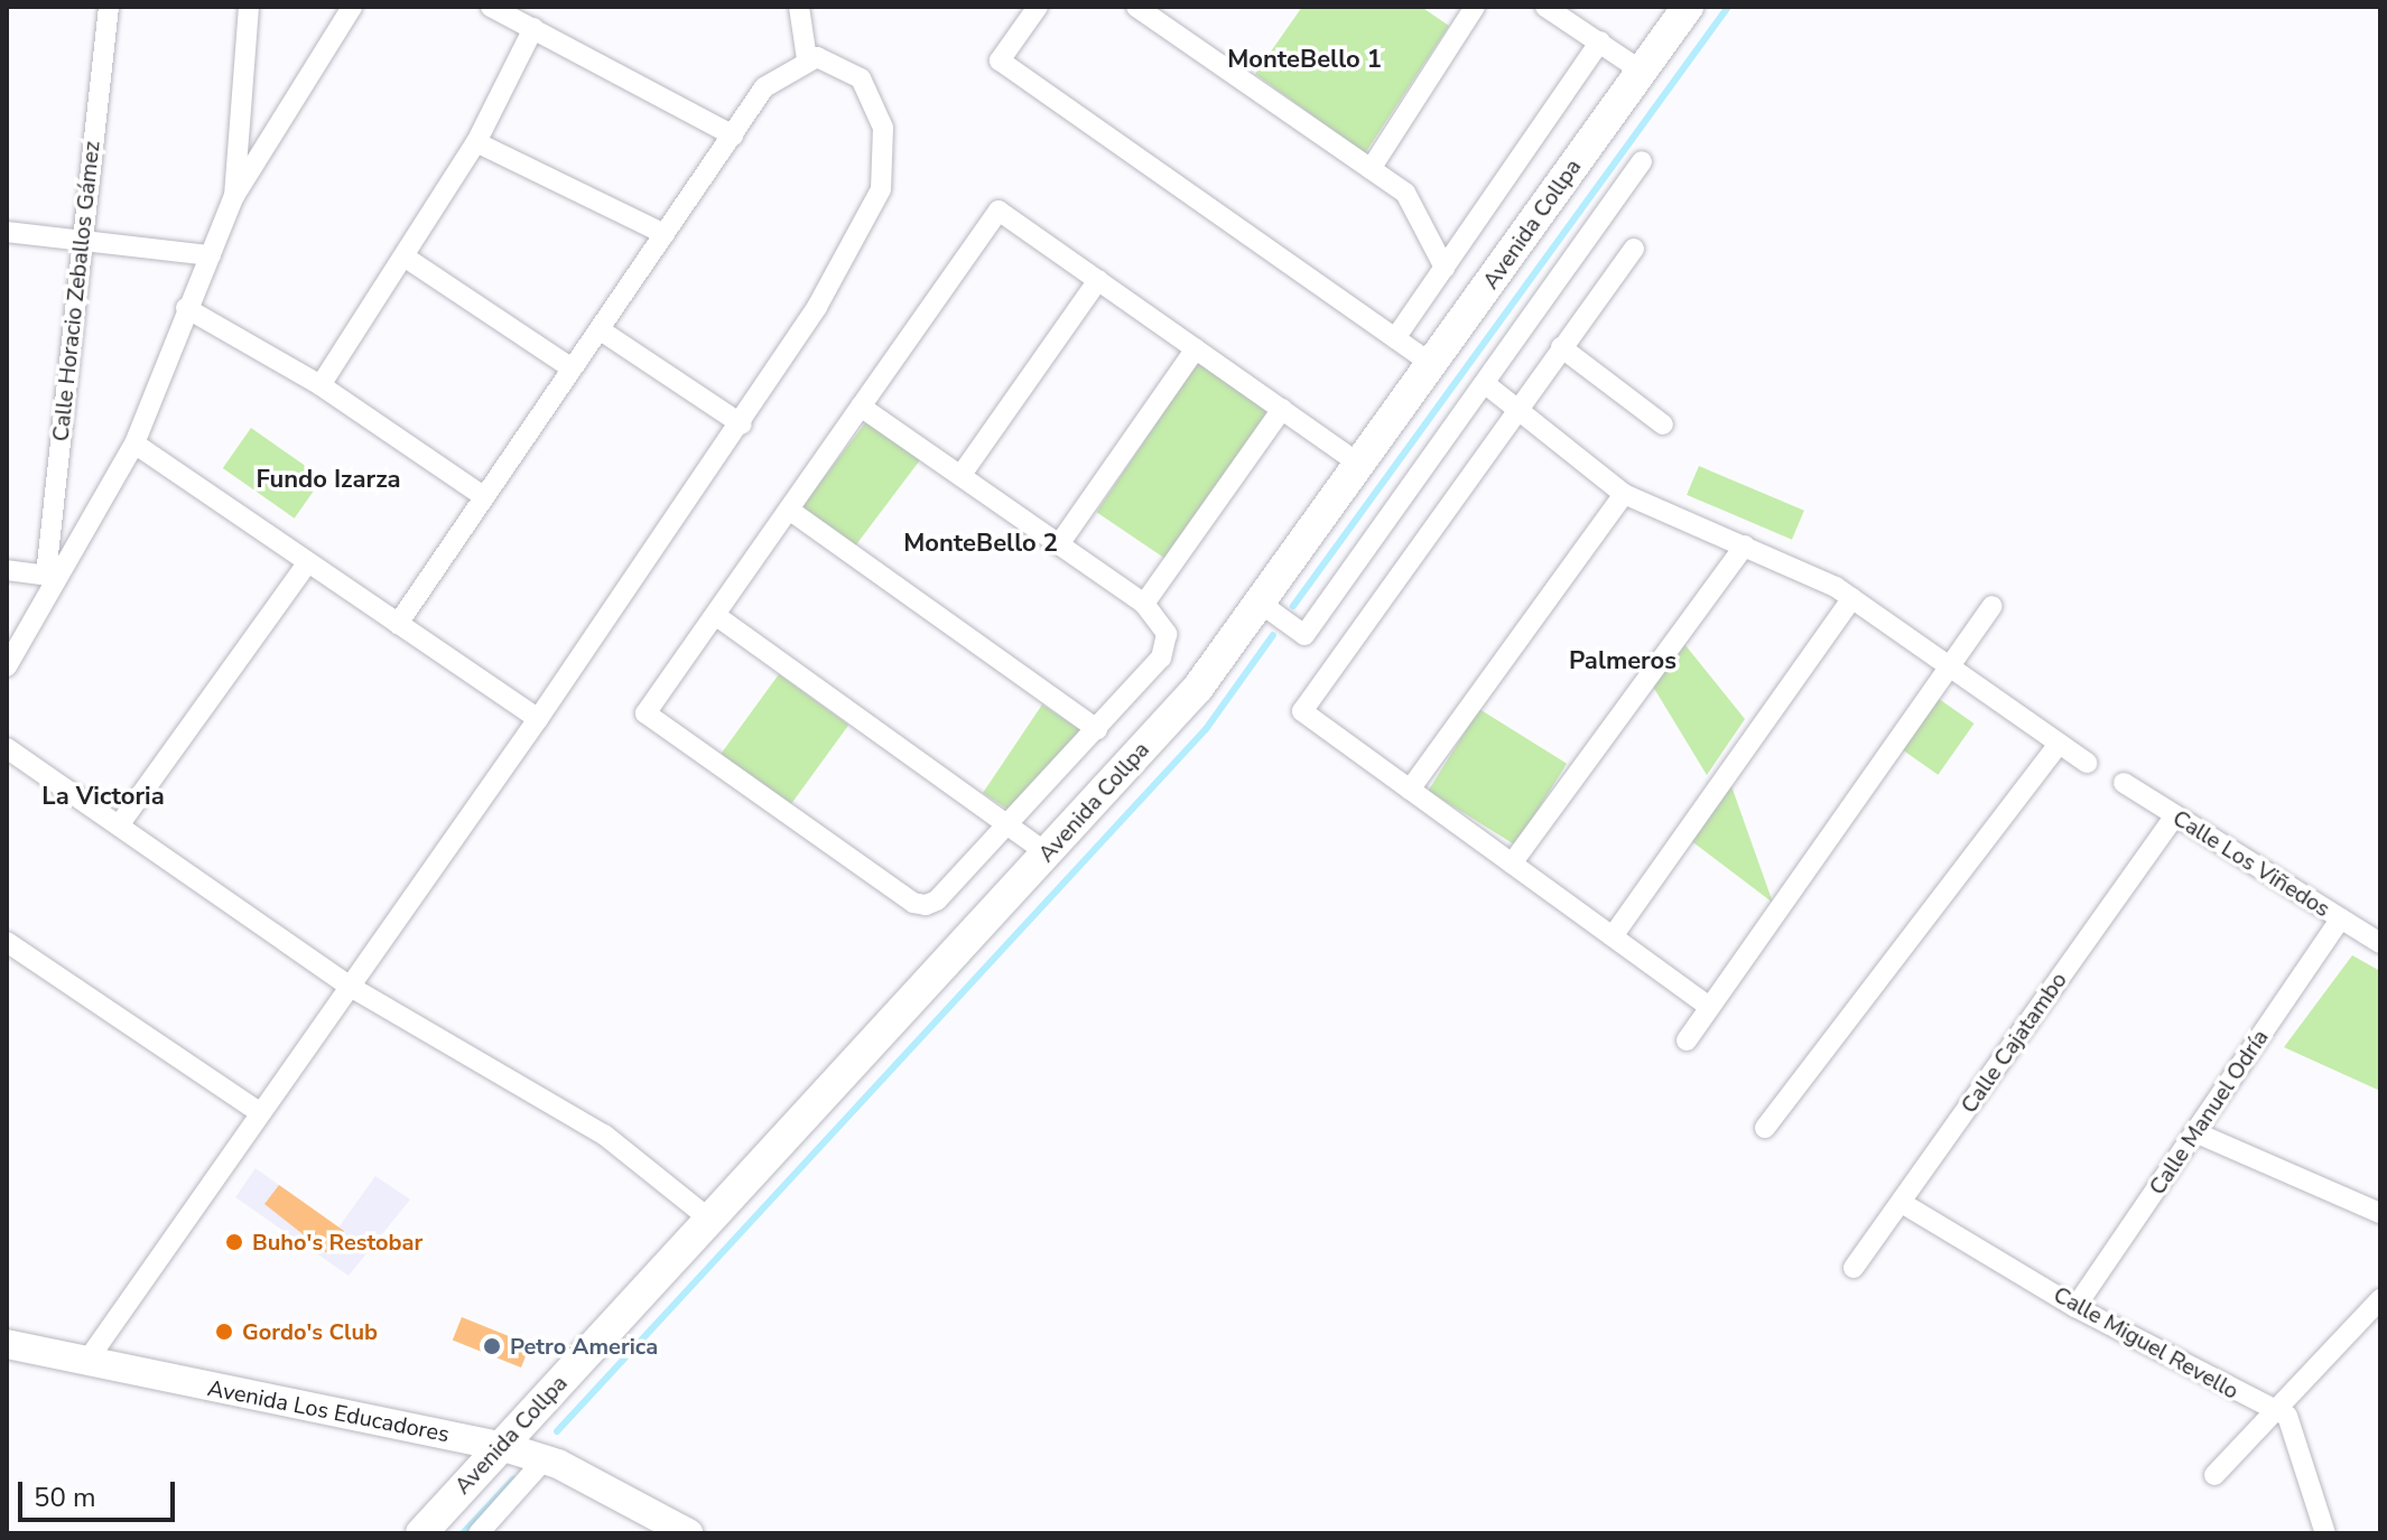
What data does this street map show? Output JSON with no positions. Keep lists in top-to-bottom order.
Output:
{
  "streets": {
    "main road": ["Avenida Collpa"],
    "street": [
      "Calle Horacio Zeballos Gámez",
      "Calle Los Viñedos",
      "Calle Cajatambo",
      "Calle Manuel Odría",
      "Calle Miguel Revello",
      "Avenida Los Educadores"
    ]
  },
  "crossings": [
    ["Avenida Collpa", "Avenida Los Educadores"],
    ["Calle Los Viñedos", "Calle Cajatambo"],
    ["Calle Los Viñedos", "Calle Manuel Odría"],
    ["Calle Cajatambo", "Calle Miguel Revello"],
    ["Calle Manuel Odría", "Calle Miguel Revello"]
  ],
  "districts": [
    "MonteBello 1",
    "Fundo Izarza",
    "MonteBello 2",
    "Palmeros",
    "La Victoria"
  ],
  "places": ["Buho's Restobar", "Gordo's Club", "Petro America"],
  "scale_bar": "50 m"
}
